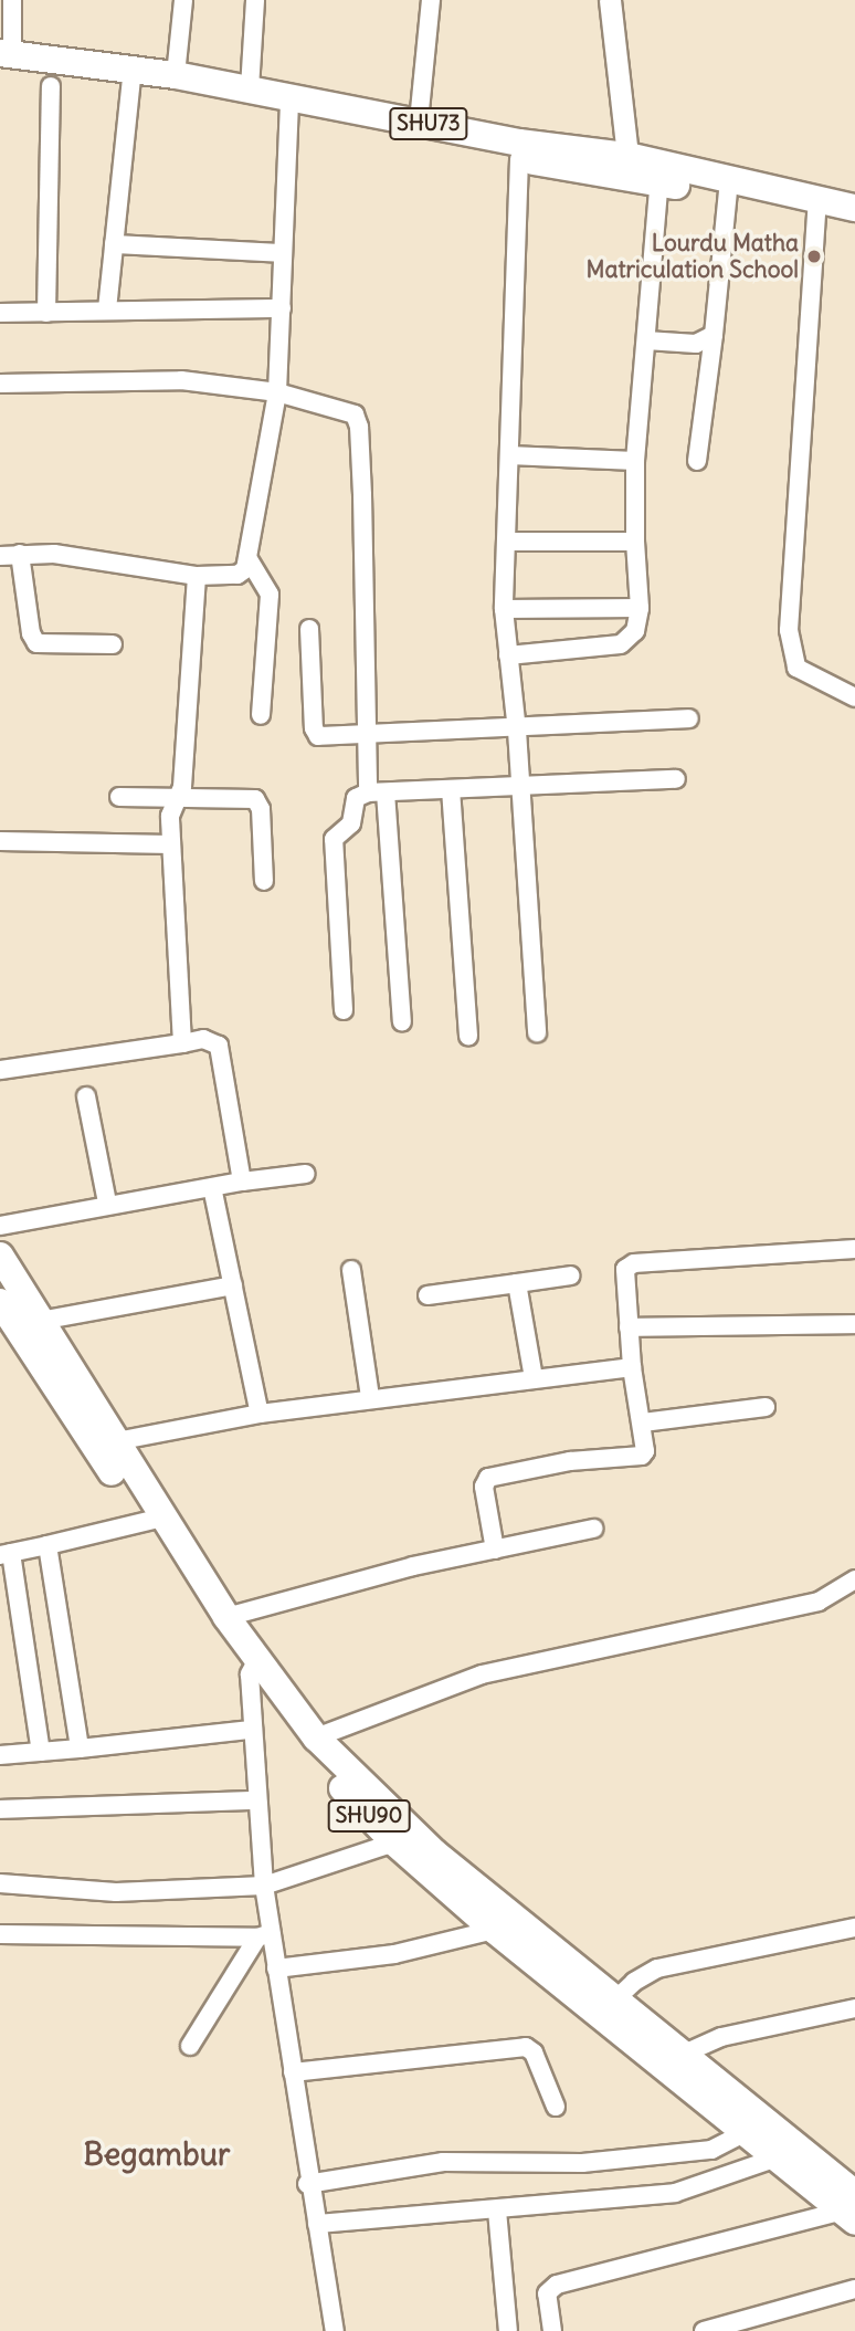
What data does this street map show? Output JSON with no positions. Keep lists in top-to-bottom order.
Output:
{
  "streets": {
    "main road": ["SHU73", "SHU90"]
  },
  "districts": ["Begambur"],
  "places": ["Lourdu Matha Matriculation School"]
}
